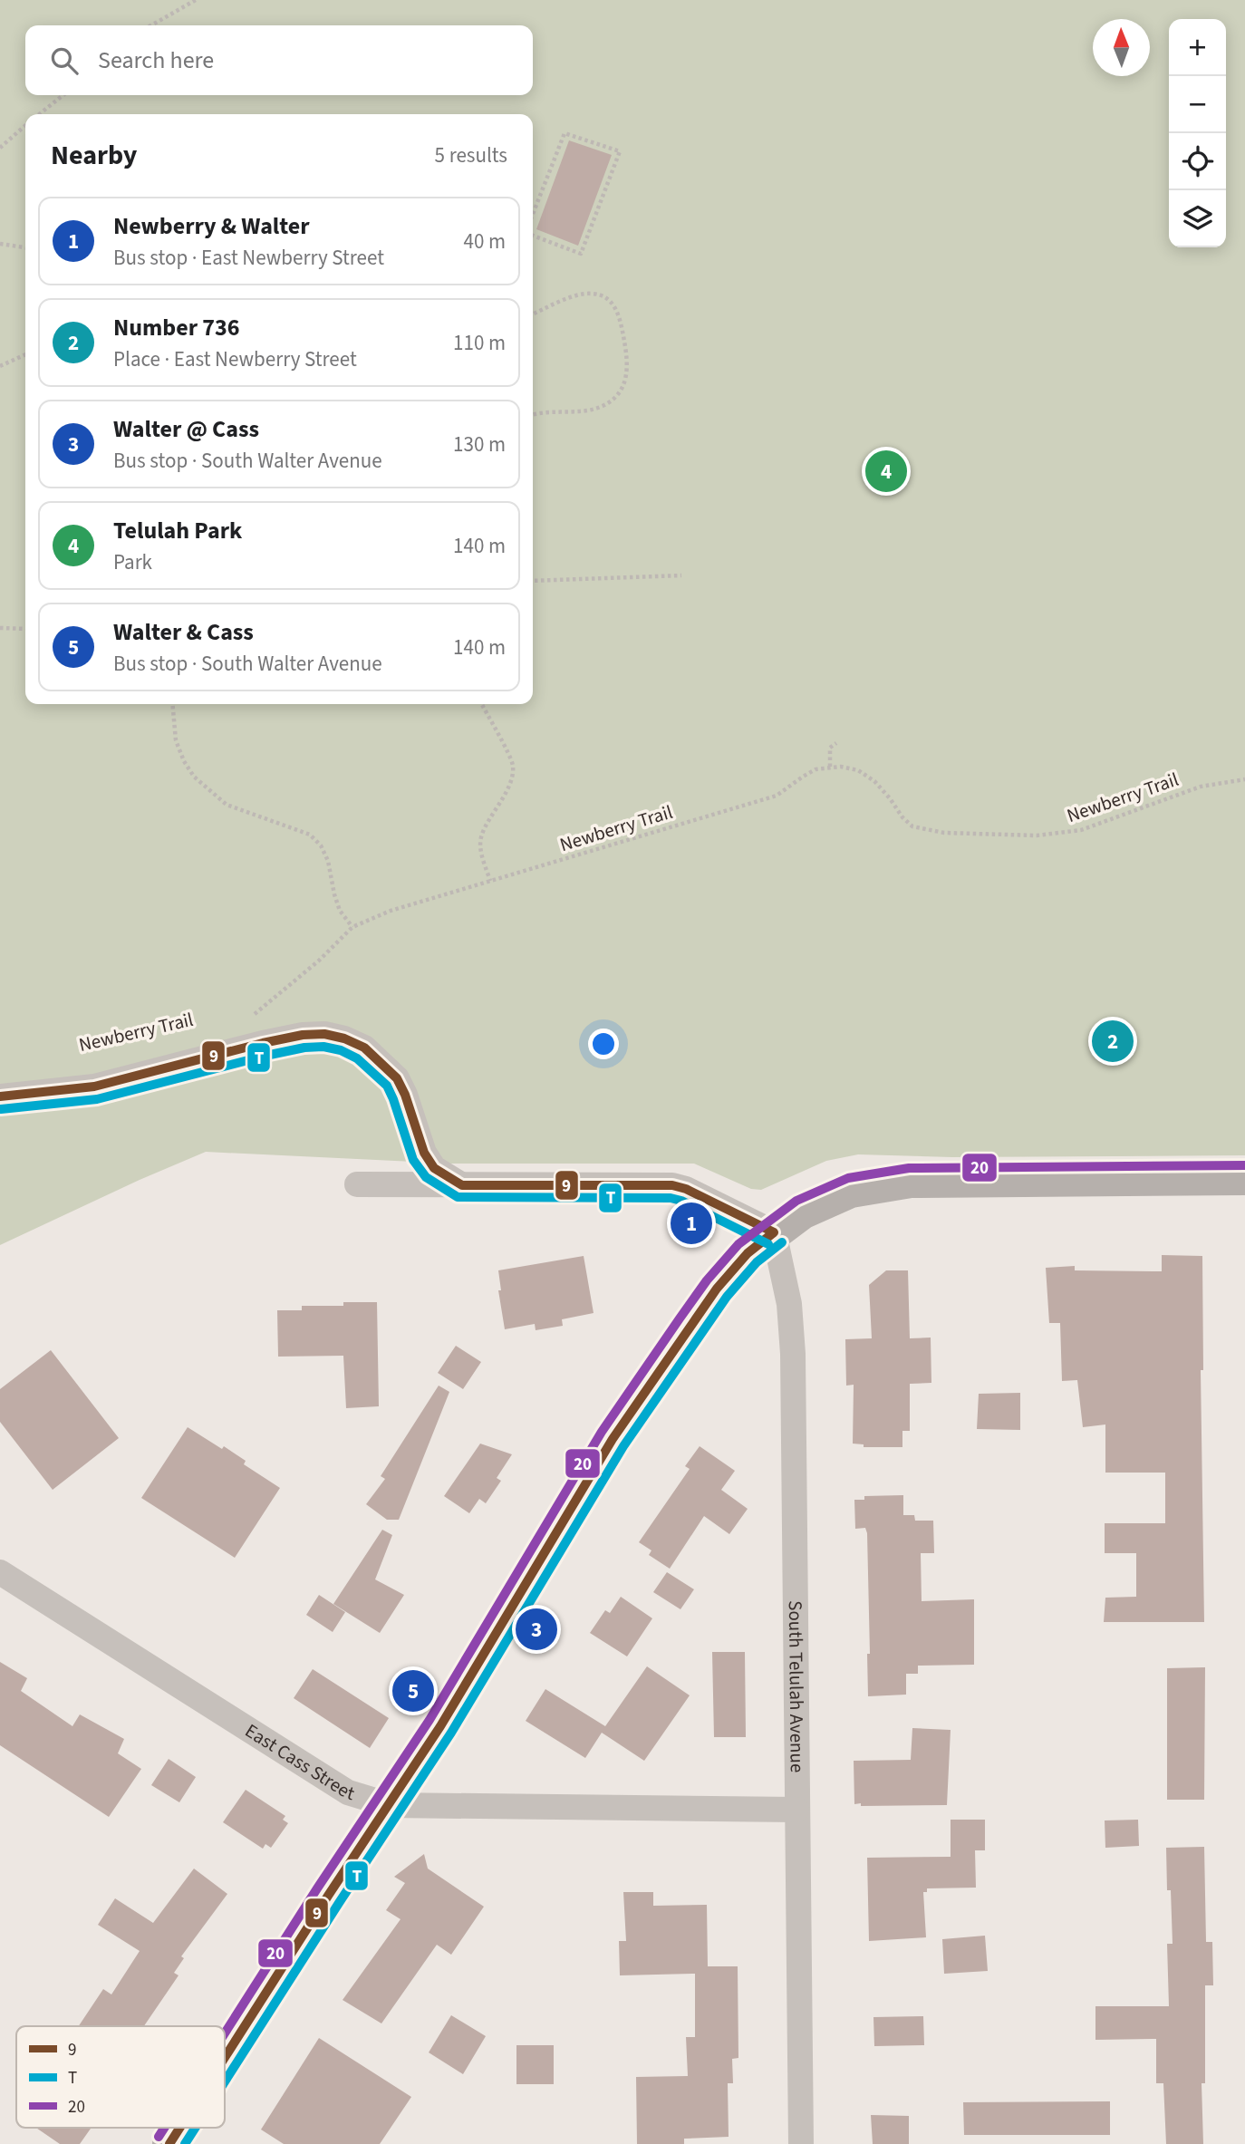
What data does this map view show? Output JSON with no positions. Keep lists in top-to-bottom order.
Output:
{
  "streets": {
    "street": ["South Telulah Avenue", "East Cass Street"],
    "path": ["Newberry Trail"]
  },
  "crossings": [
    ["South Telulah Avenue", "East Cass Street"]
  ],
  "lines": ["transit line 9", "transit line T", "transit line 20"],
  "legend": ["9", "T", "20"],
  "north": "top",
  "page": {
    "map_buttons": ["+", "−"],
    "search": "Search here",
    "heading": ["Nearby", "5 results"],
    "list": [
      {
        "mark": "1",
        "name": "Newberry & Walter",
        "note": "Bus stop · East Newberry Street",
        "value": "40 m"
      },
      {
        "mark": "2",
        "name": "Number 736",
        "note": "Place · East Newberry Street",
        "value": "110 m"
      },
      {
        "mark": "3",
        "name": "Walter @ Cass",
        "note": "Bus stop · South Walter Avenue",
        "value": "130 m"
      },
      {
        "mark": "4",
        "name": "Telulah Park",
        "note": "Park",
        "value": "140 m"
      },
      {
        "mark": "5",
        "name": "Walter & Cass",
        "note": "Bus stop · South Walter Avenue",
        "value": "140 m"
      }
    ],
    "pins": [
      "4",
      "2",
      "1",
      "3",
      "5"
    ]
  }
}
